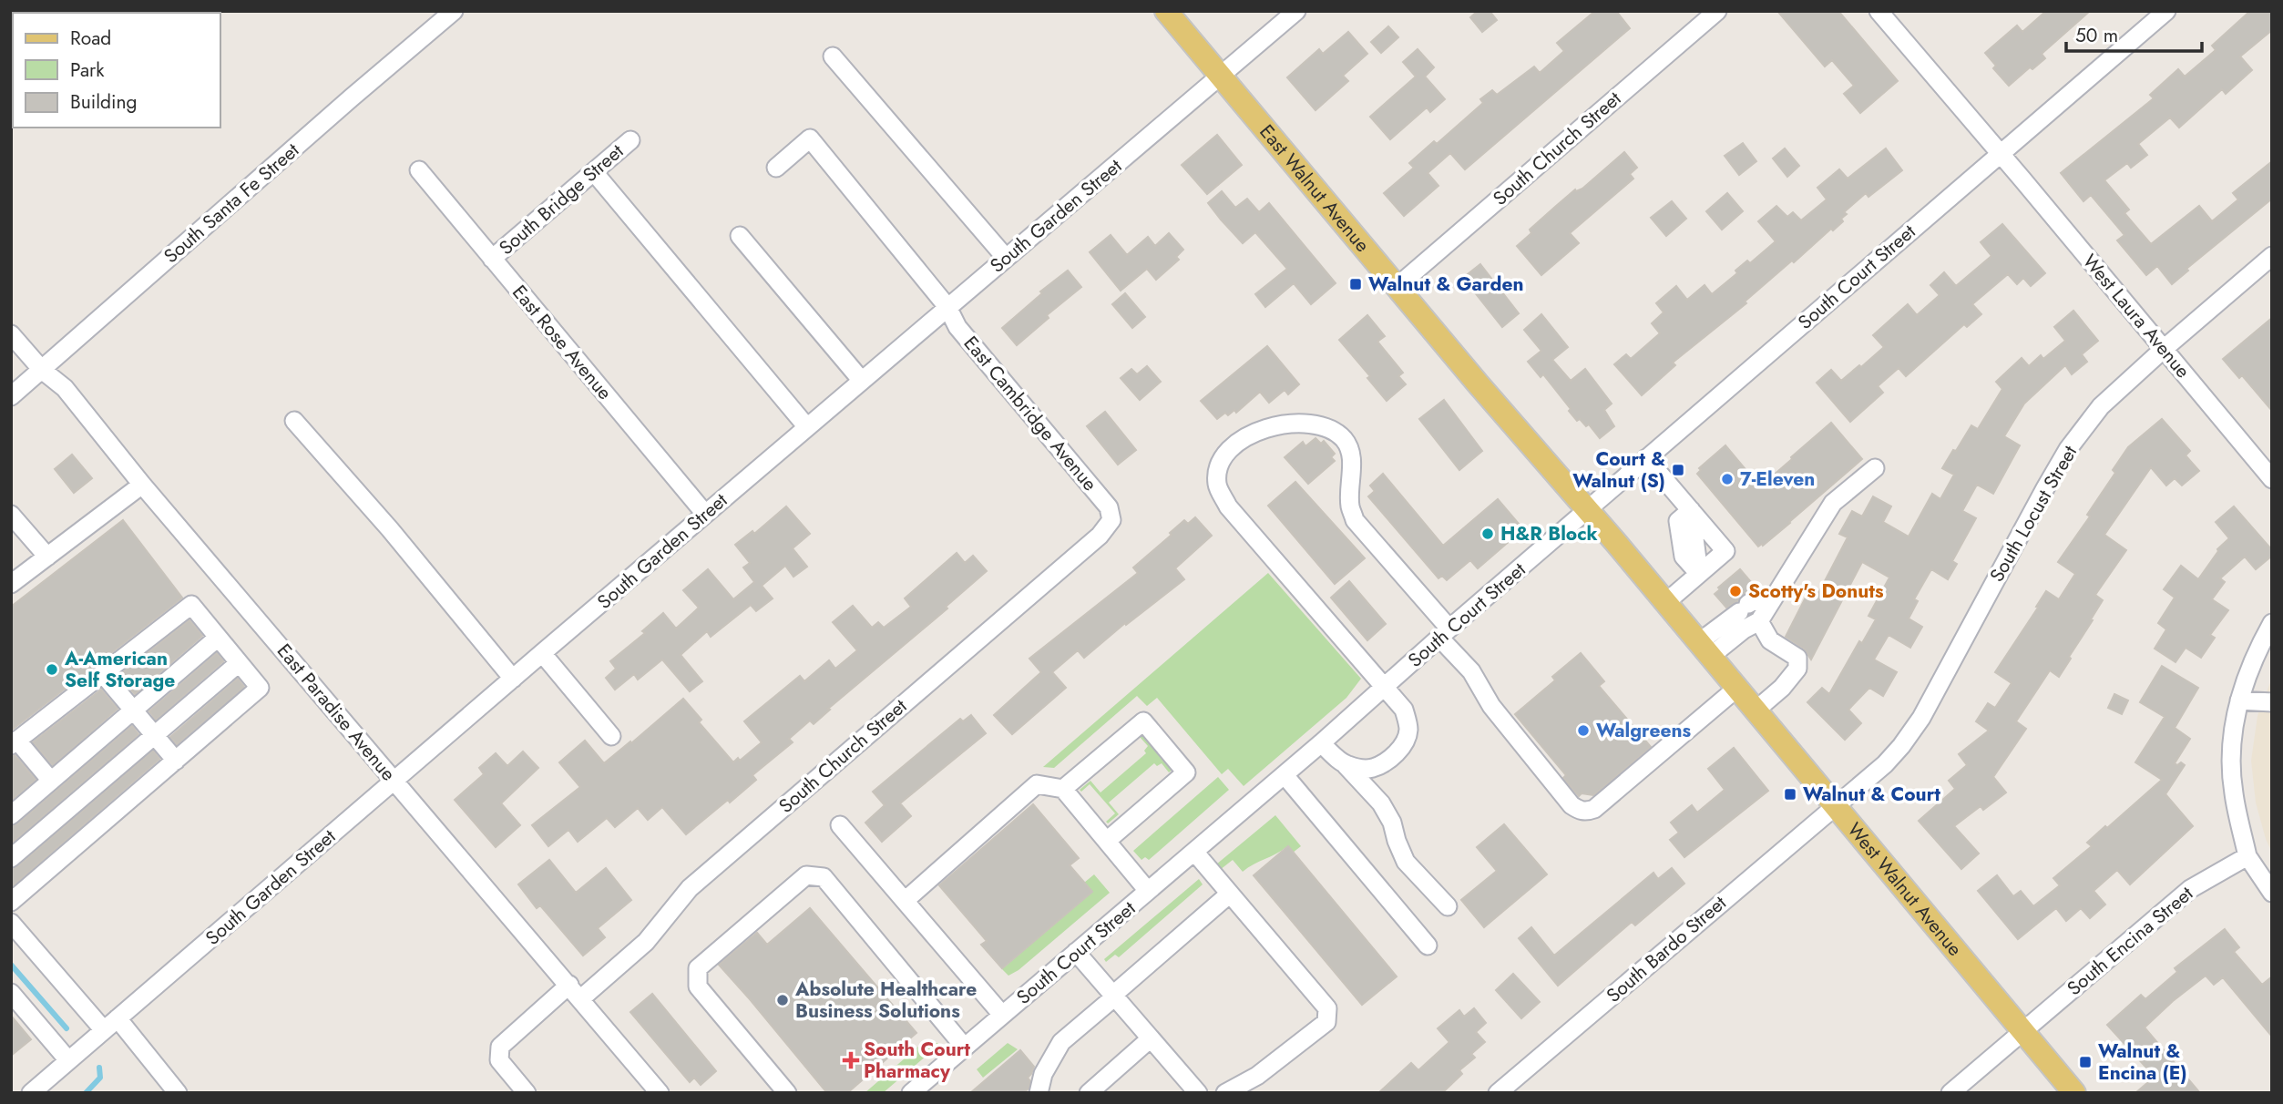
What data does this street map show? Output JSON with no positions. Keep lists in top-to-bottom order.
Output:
{
  "streets": {
    "main road": ["East Walnut Avenue", "West Walnut Avenue"],
    "street": [
      "South Church Street",
      "South Bridge Street",
      "South Santa Fe Street",
      "South Garden Street",
      "South Court Street",
      "West Laura Avenue",
      "East Rose Avenue",
      "East Cambridge Avenue",
      "South Locust Street",
      "East Paradise Avenue",
      "South Encina Street",
      "South Bardo Street"
    ]
  },
  "crossings": [
    ["South Church Street", "East Walnut Avenue"],
    ["South Church Street", "East Cambridge Avenue"],
    ["South Church Street", "East Paradise Avenue"],
    ["East Walnut Avenue", "South Garden Street"],
    ["East Walnut Avenue", "South Court Street"],
    ["East Walnut Avenue", "West Walnut Avenue"],
    ["South Bridge Street", "East Rose Avenue"],
    ["South Santa Fe Street", "East Paradise Avenue"],
    ["South Garden Street", "East Rose Avenue"],
    ["South Garden Street", "East Cambridge Avenue"],
    ["South Garden Street", "East Paradise Avenue"],
    ["South Court Street", "West Laura Avenue"],
    ["South Court Street", "West Walnut Avenue"],
    ["West Laura Avenue", "South Locust Street"],
    ["South Locust Street", "West Walnut Avenue"],
    ["South Locust Street", "South Bardo Street"],
    ["West Walnut Avenue", "South Encina Street"],
    ["West Walnut Avenue", "South Bardo Street"]
  ],
  "places": {
    "transit": [
      "Walnut & Garden",
      "Court & Walnut (S)",
      "Walnut & Court",
      "Walnut & Encina (E)"
    ],
    "other": [
      "7-Eleven",
      "H&R Block",
      "Scotty's Donuts",
      "A-American Self Storage",
      "Walgreens",
      "Absolute Healthcare Business Solutions"
    ],
    "health": ["South Court Pharmacy"]
  },
  "legend": ["Road", "Park", "Building"],
  "scale_bar": "50 m"
}
